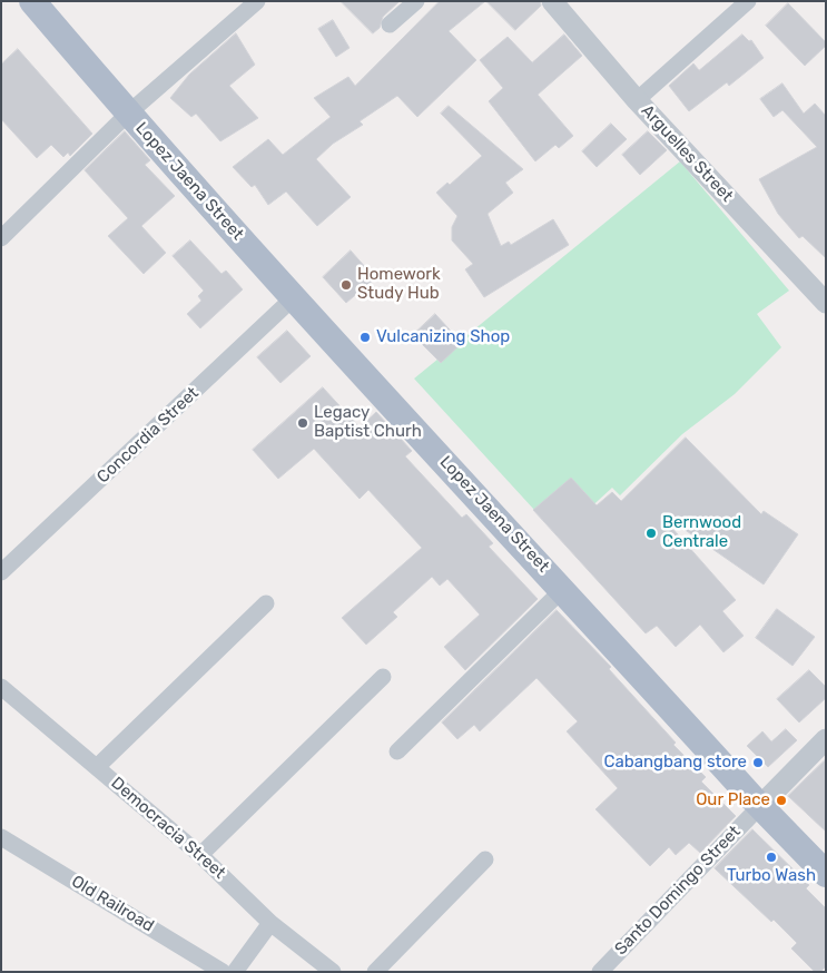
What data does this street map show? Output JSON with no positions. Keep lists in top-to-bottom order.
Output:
{
  "streets": {
    "main road": ["Lopez Jaena Street"],
    "street": [
      "Arguelles Street",
      "Concordia Street",
      "Democracia Street",
      "Santo Domingo Street",
      "Old Railroad"
    ]
  },
  "crossings": [
    ["Lopez Jaena Street", "Concordia Street"],
    ["Lopez Jaena Street", "Santo Domingo Street"]
  ],
  "places": [
    "Homework Study Hub",
    "Vulcanizing Shop",
    "Legacy Baptist Churh",
    "Bernwood Centrale",
    "Cabangbang store",
    "Our Place",
    "Turbo Wash"
  ]
}
